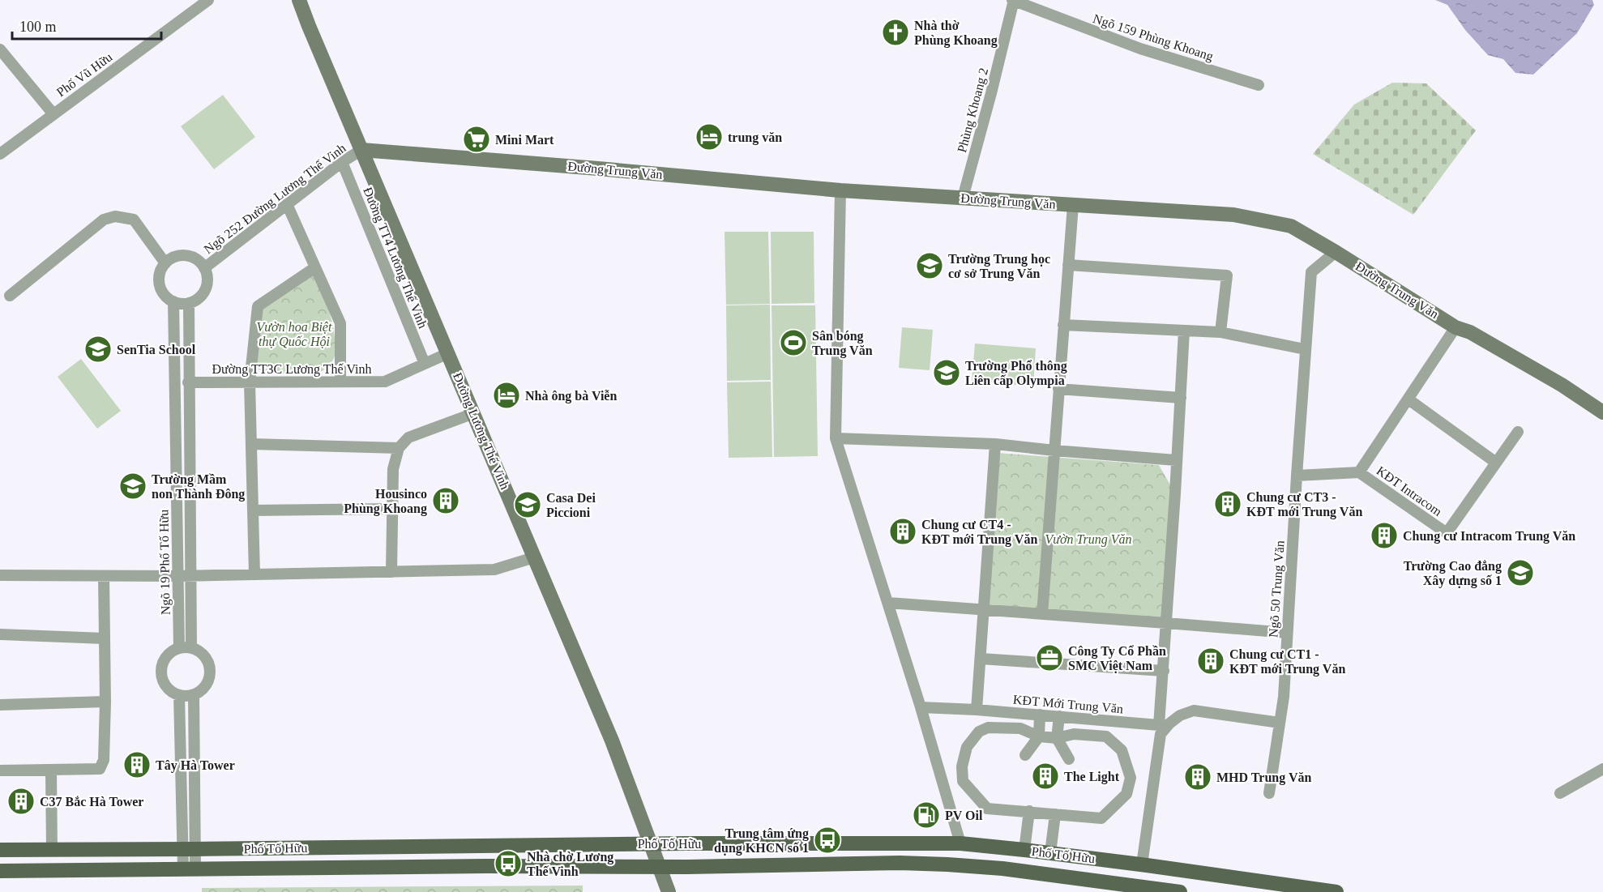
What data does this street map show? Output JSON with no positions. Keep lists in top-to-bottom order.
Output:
{
  "streets": {
    "main road": ["Phố Tố Hữu"],
    "street": [
      "Ngõ 159 Phùng Khoang",
      "Phố Vũ Hữu",
      "Phùng Khoang 2",
      "Đường Trung Văn",
      "Ngõ 252 Đường Lương Thế Vinh",
      "Đường TT4 Lương Thế Vinh",
      "Đường TT3C Lương Thế Vinh",
      "Đường Lương Thế Vinh",
      "KĐT Intracom",
      "Ngõ 19 Phố Tố Hữu",
      "Ngõ 50 Trung Văn",
      "KĐT Mới Trung Văn"
    ]
  },
  "crossings": [
    ["Ngõ 159 Phùng Khoang", "Phùng Khoang 2"],
    ["Phùng Khoang 2", "Đường Trung Văn"],
    ["Đường Trung Văn", "Ngõ 252 Đường Lương Thế Vinh"],
    ["Đường Trung Văn", "Đường Lương Thế Vinh"],
    ["Đường Trung Văn", "KĐT Intracom"],
    ["Đường Trung Văn", "Ngõ 50 Trung Văn"],
    ["Ngõ 252 Đường Lương Thế Vinh", "Đường TT4 Lương Thế Vinh"],
    ["Ngõ 252 Đường Lương Thế Vinh", "Đường Lương Thế Vinh"],
    ["Ngõ 252 Đường Lương Thế Vinh", "Ngõ 19 Phố Tố Hữu"],
    ["Đường TT4 Lương Thế Vinh", "Đường TT3C Lương Thế Vinh"],
    ["Đường TT3C Lương Thế Vinh", "Đường Lương Thế Vinh"],
    ["Đường TT3C Lương Thế Vinh", "Ngõ 19 Phố Tố Hữu"],
    ["Đường Lương Thế Vinh", "Phố Tố Hữu"],
    ["KĐT Intracom", "Ngõ 50 Trung Văn"]
  ],
  "parks": ["Vườn hoa Biệt thự Quốc Hội", "Vườn Trung Văn"],
  "places": {
    "church": ["Nhà thờ Phùng Khoang"],
    "hotel": ["trung văn", "Nhà ông bà Viễn"],
    "supermarket": ["Mini Mart"],
    "school or university": [
      "Trường Trung học cơ sở Trung Văn",
      "SenTia School",
      "Trường Phổ thông Liên cấp Olympia",
      "Trường Mầm non Thành Đông",
      "Casa Dei Piccioni",
      "Trường Cao đẳng Xây dựng số 1"
    ],
    "sports": ["Sân bóng Trung Văn"],
    "building": [
      "Housinco Phùng Khoang",
      "Chung cư CT3 - KĐT mới Trung Văn",
      "Chung cư CT4 - KĐT mới Trung Văn",
      "Chung cư Intracom Trung Văn",
      "Chung cư CT1 - KĐT mới Trung Văn",
      "Tây Hà Tower",
      "The Light",
      "MHD Trung Văn",
      "C37 Bắc Hà Tower"
    ],
    "office": ["Công Ty Cổ Phần SMC Việt Nam"],
    "fuel station": ["PV Oil"],
    "bus stop": ["Trung tâm ứng dụng KHCN số 1", "Nhà chờ Lương Thế Vinh"]
  },
  "scale_bar": "100 m"
}
